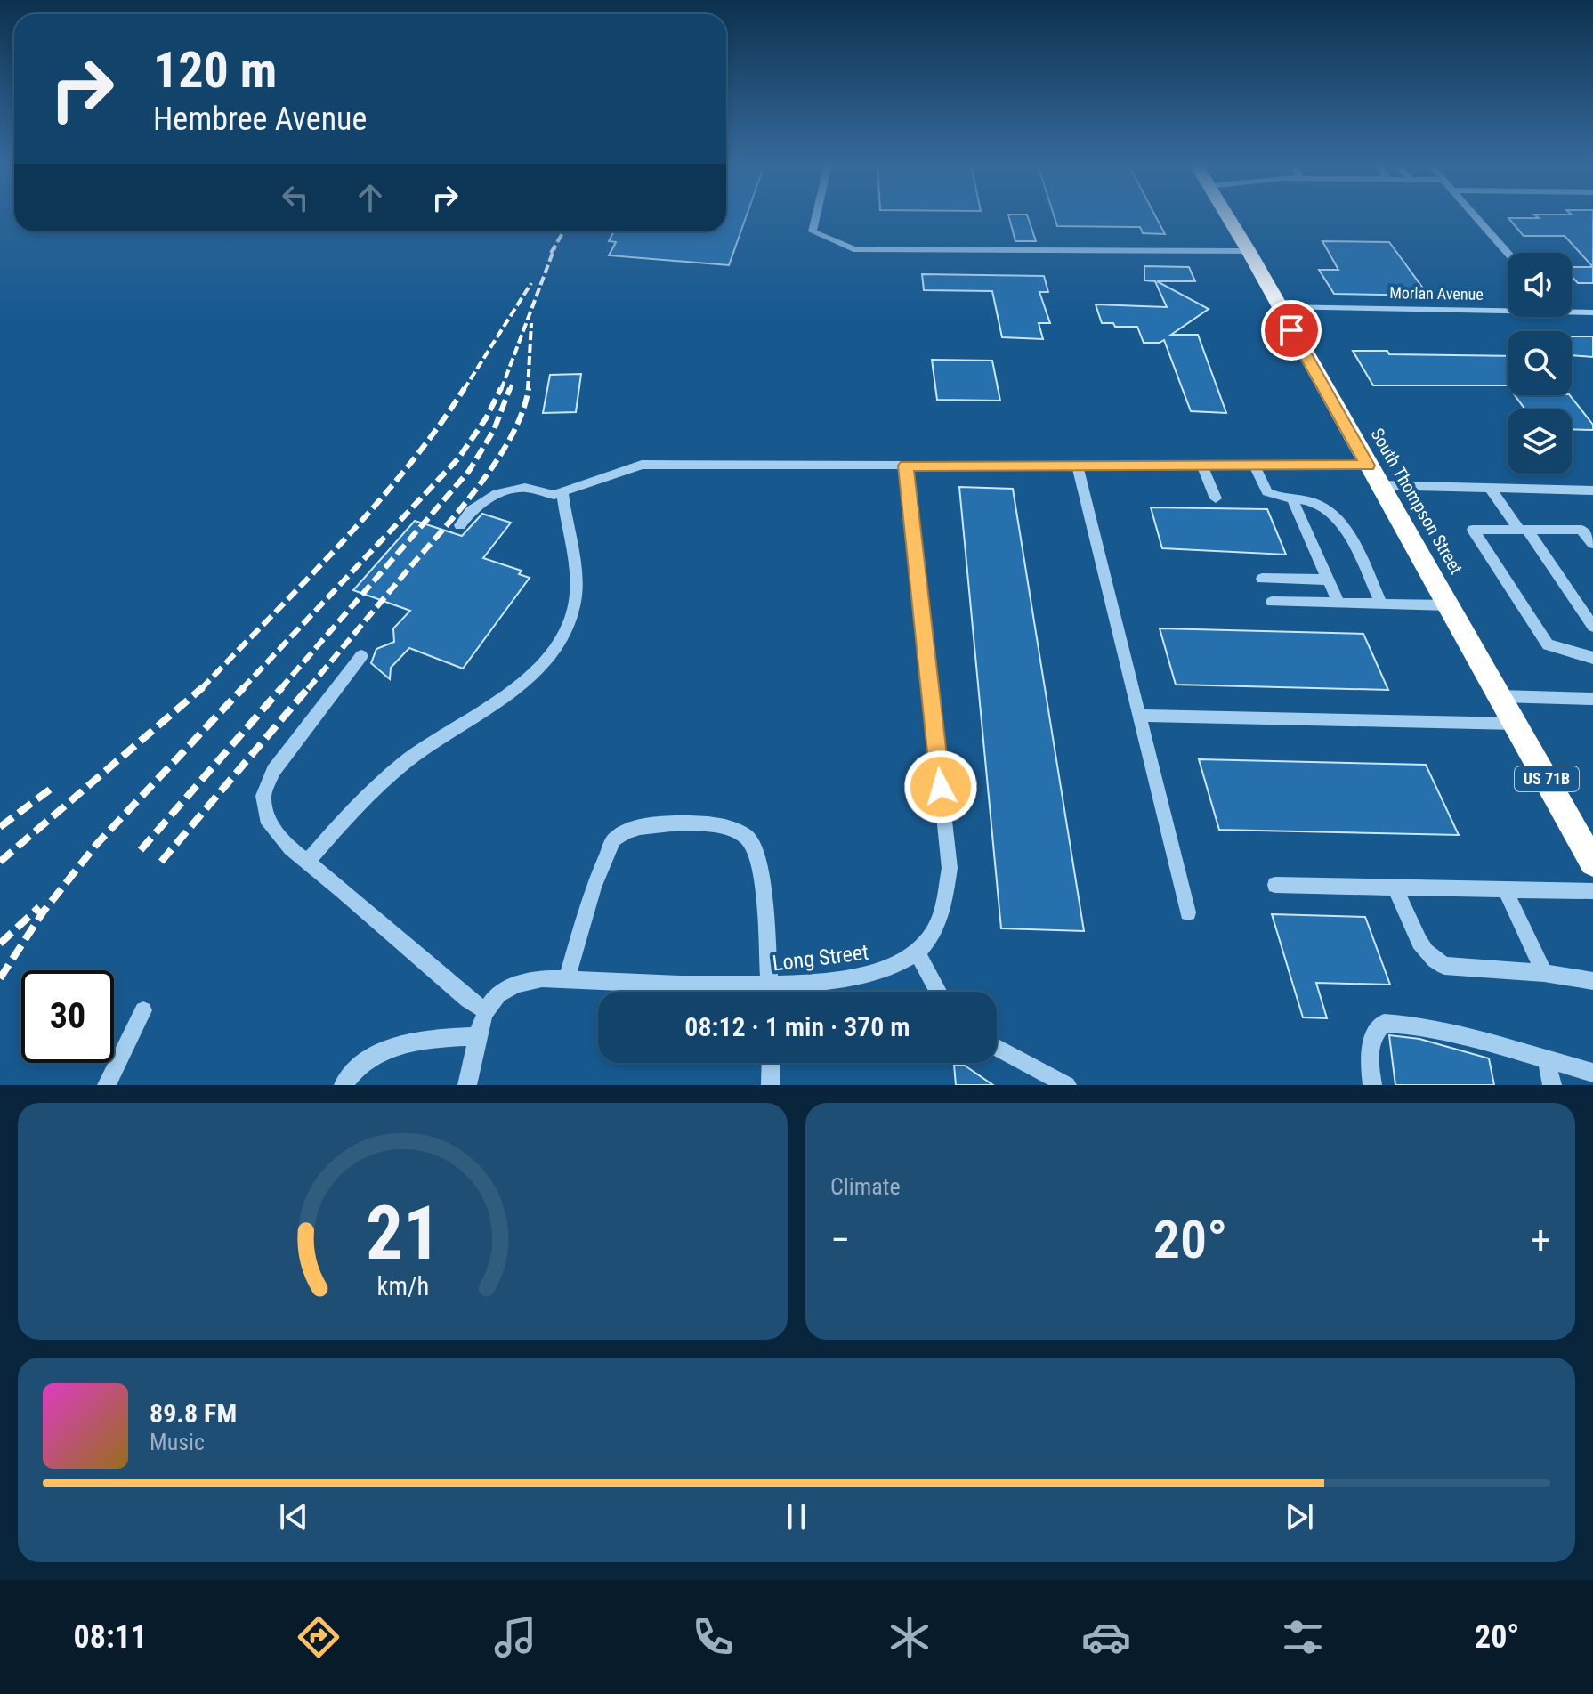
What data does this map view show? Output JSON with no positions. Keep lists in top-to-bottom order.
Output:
{
  "streets": {
    "highway": ["South Thompson Street", "US 71B"],
    "street": ["Morlan Avenue", "Long Street"]
  },
  "crossings": [
    ["Morlan Avenue", "South Thompson Street"]
  ],
  "page": {
    "turn": ["120 m", "Hembree Avenue"],
    "limit": "30",
    "trip": "08:12 · 1 min · 370 m",
    "tile": "Climate",
    "heat": ["−", "20°", "+"],
    "song": ["89.8 FM", "Music"],
    "tabs": ["08:11", "20°"],
    "gauge": ["21", "km/h"]
  }
}
